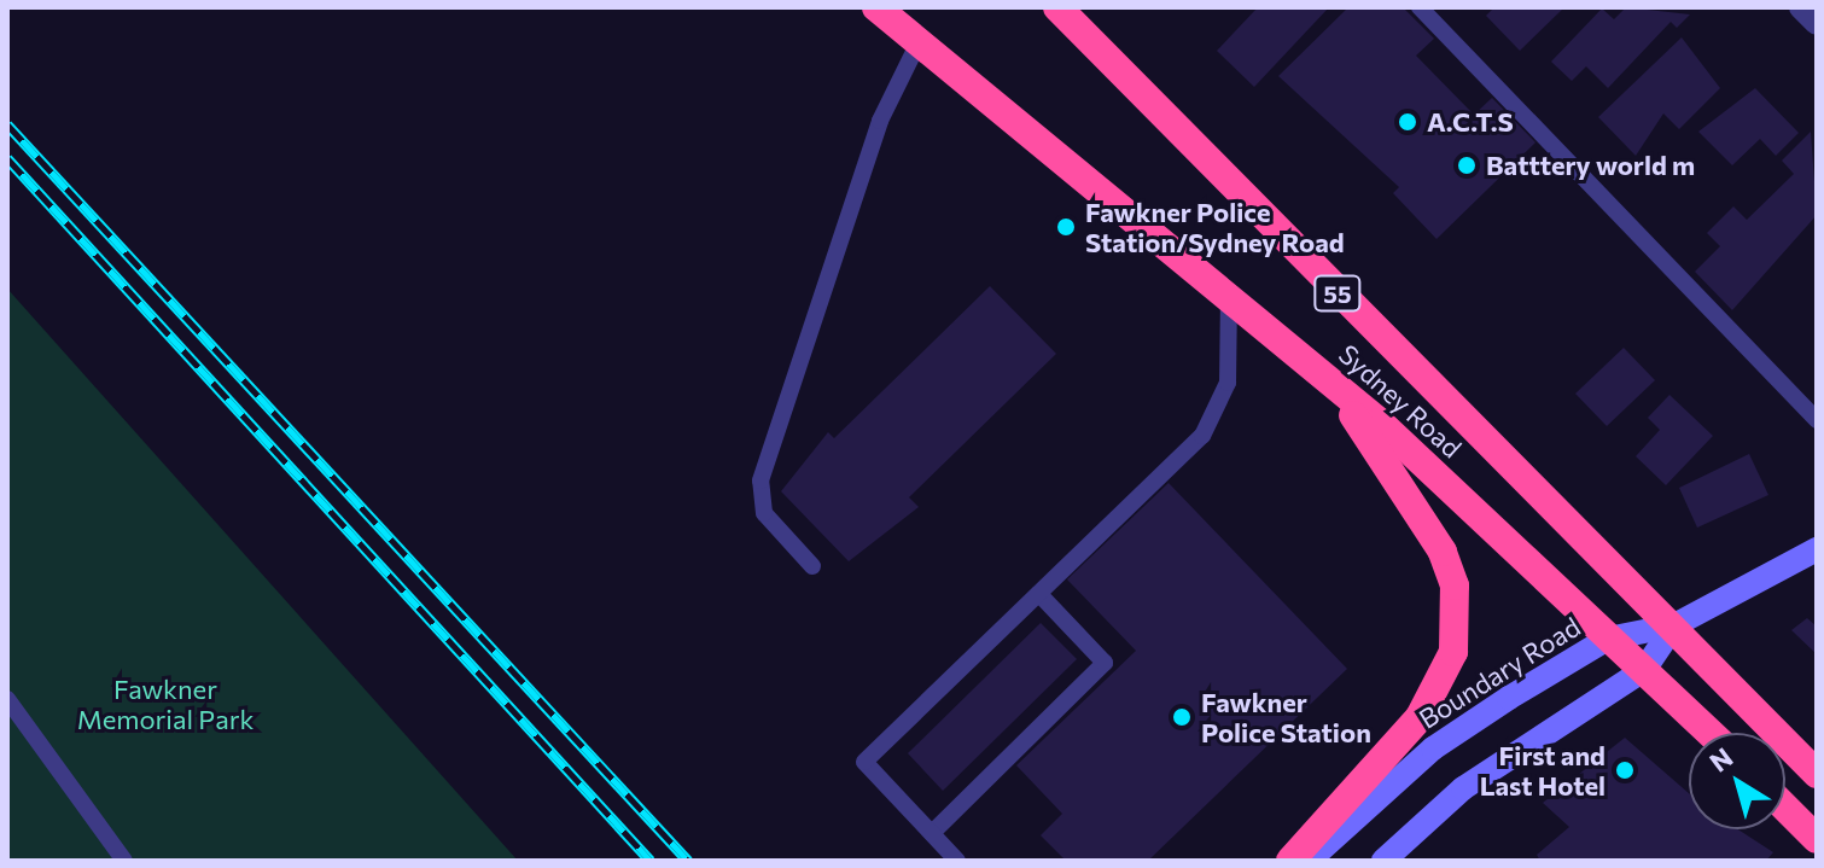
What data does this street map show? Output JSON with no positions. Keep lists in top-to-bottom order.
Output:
{
  "streets": {
    "highway": ["55", "Sydney Road"],
    "main road": ["Boundary Road"]
  },
  "crossings": [
    ["Sydney Road", "Boundary Road"]
  ],
  "parks": ["Fawkner Memorial Park"],
  "places": [
    "A.C.T.S",
    "Batttery world m",
    "Fawkner Police Station/Sydney Road",
    "Fawkner Police Station",
    "First and Last Hotel"
  ],
  "north": "top left"
}
